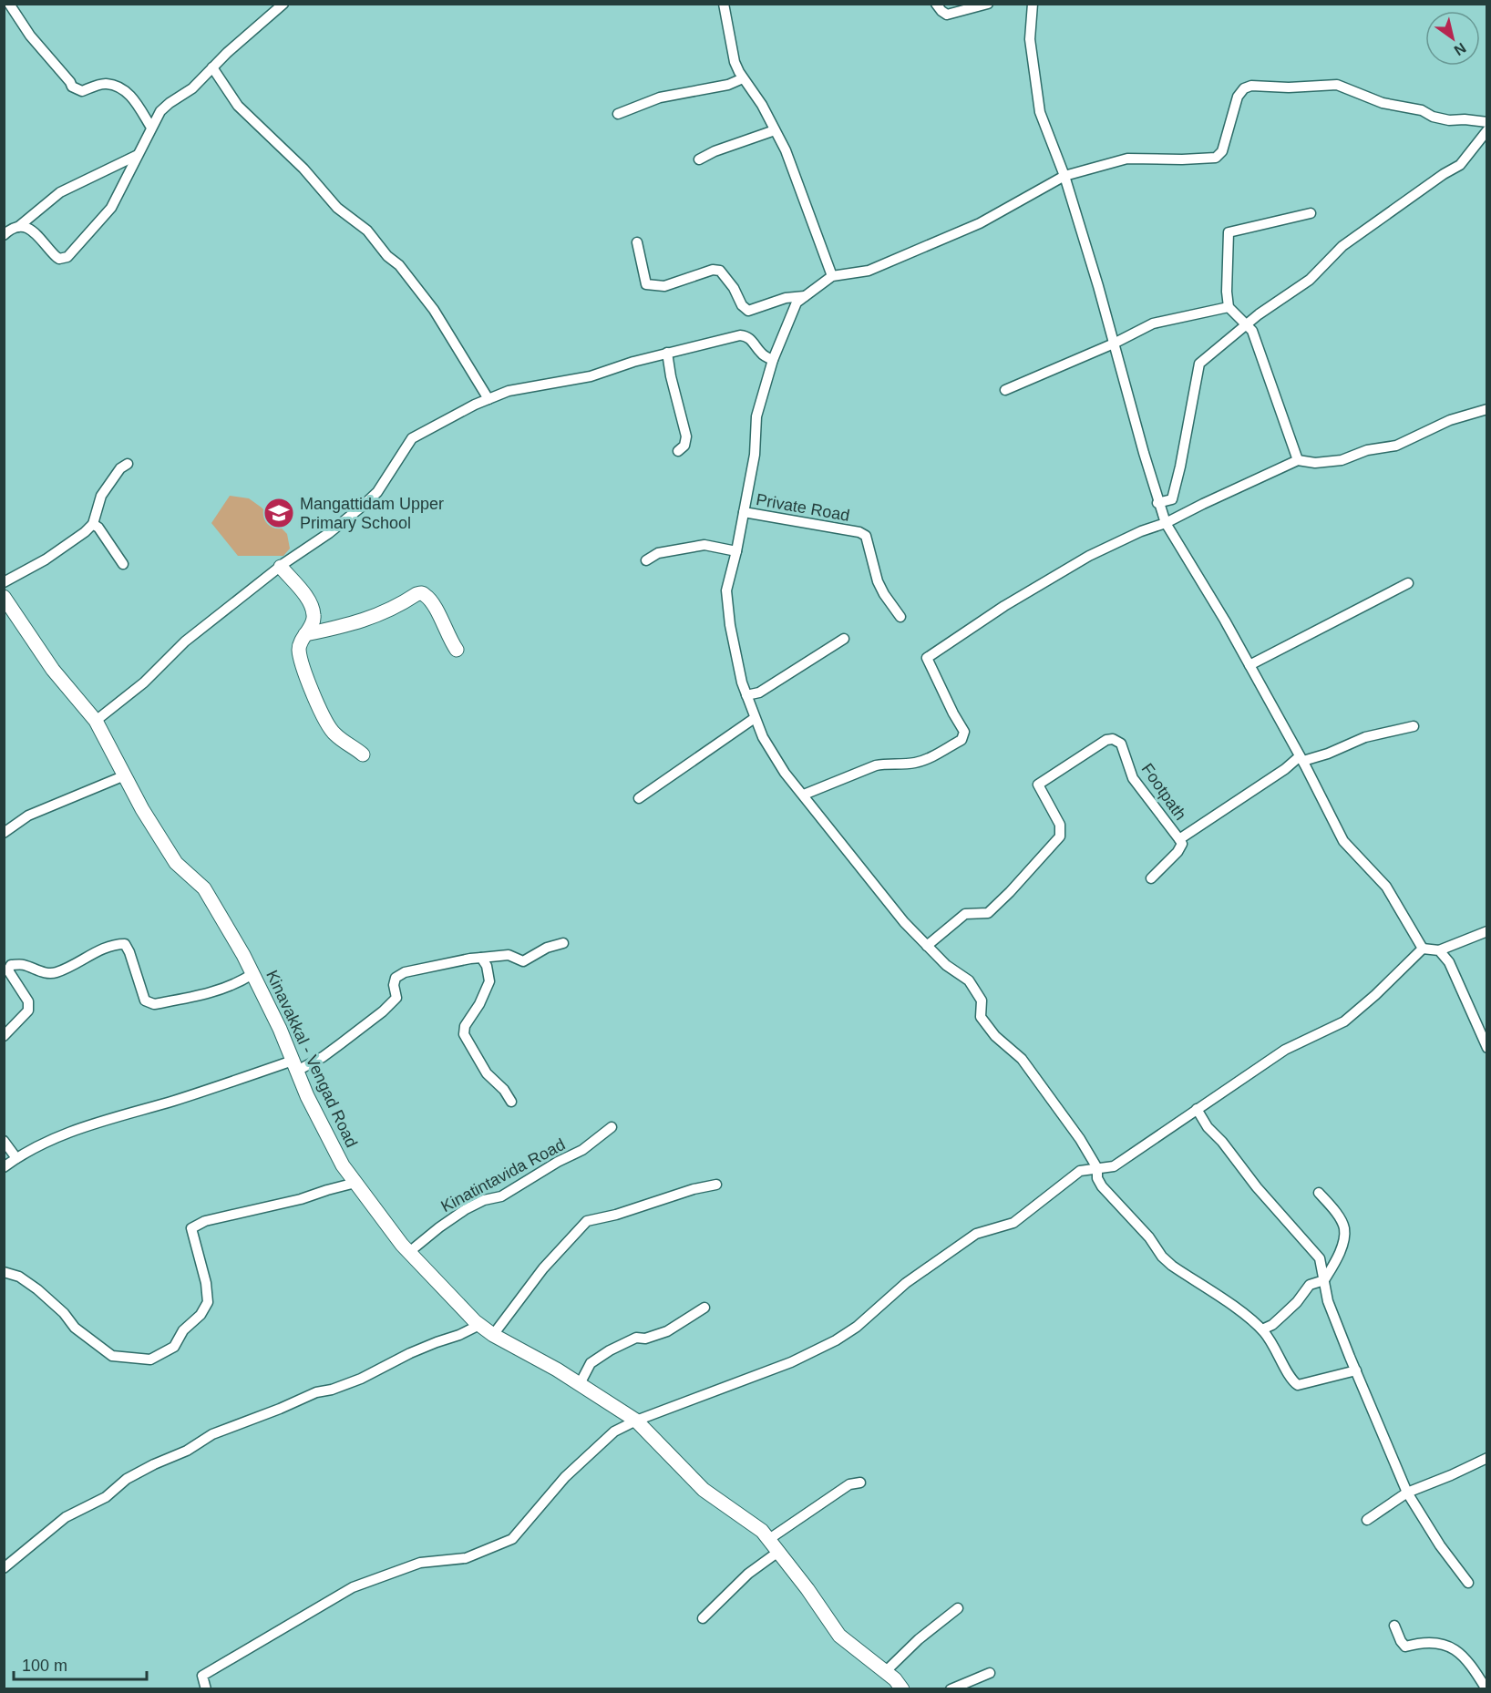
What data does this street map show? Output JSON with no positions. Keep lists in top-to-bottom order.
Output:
{
  "streets": {
    "main road": ["Kinavakkal - Vengad Road"],
    "street": ["Private Road", "Footpath", "Kinatintavida Road"]
  },
  "crossings": [
    ["Kinavakkal - Vengad Road", "Kinatintavida Road"]
  ],
  "places": {
    "school or university": ["Mangattidam Upper Primary School"]
  },
  "scale_bar": "100 m",
  "north": "bottom right"
}
